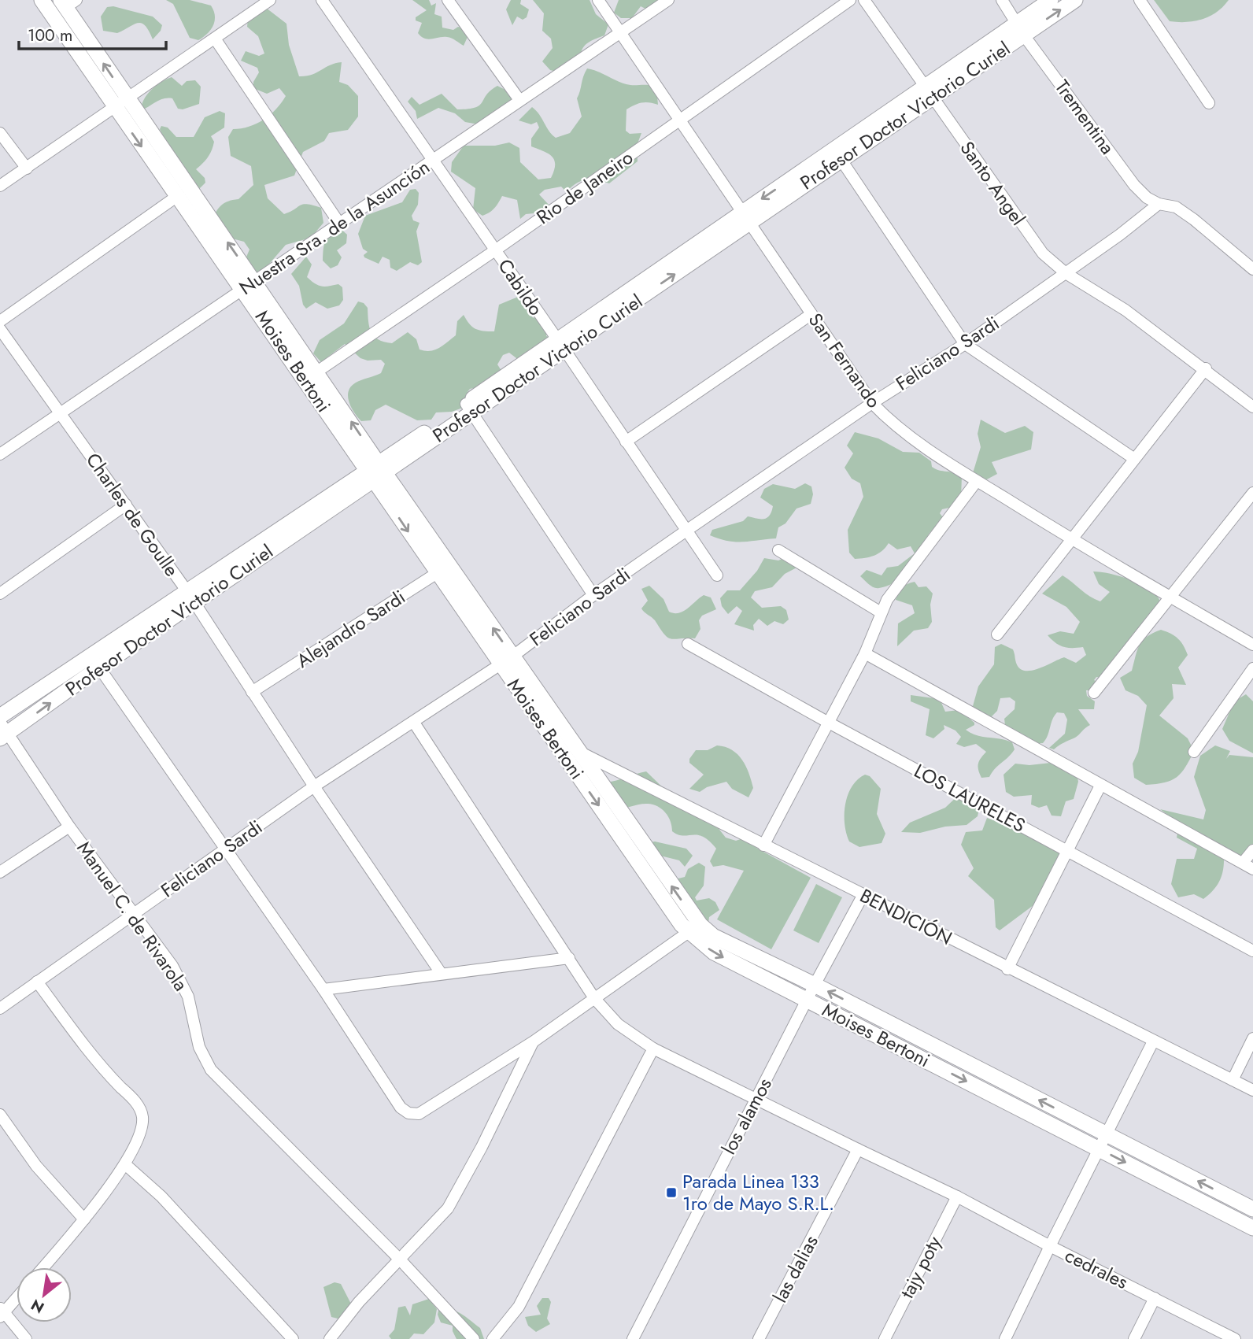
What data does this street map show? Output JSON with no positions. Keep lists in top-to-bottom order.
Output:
{
  "streets": {
    "street": [
      "Profesor Doctor Victorio Curiel",
      "Trementina",
      "Santo Angel",
      "Rio de Janeiro",
      "Nuestra Sra. de la Asunción",
      "Cabildo",
      "Feliciano Sardi",
      "San Fernando",
      "Moises Bertoni",
      "Charles de Goulle",
      "Alejandro Sardi",
      "LOS LAURELES",
      "Manuel C. de Rivarola",
      "BENDICIÓN",
      "los alamos",
      "tajy poty",
      "las dalias",
      "cedrales"
    ]
  },
  "crossings": [
    ["Profesor Doctor Victorio Curiel", "Trementina"],
    ["Profesor Doctor Victorio Curiel", "Santo Angel"],
    ["Profesor Doctor Victorio Curiel", "Cabildo"],
    ["Profesor Doctor Victorio Curiel", "San Fernando"],
    ["Profesor Doctor Victorio Curiel", "Moises Bertoni"],
    ["Profesor Doctor Victorio Curiel", "Charles de Goulle"],
    ["Profesor Doctor Victorio Curiel", "Manuel C. de Rivarola"],
    ["Trementina", "Feliciano Sardi"],
    ["Santo Angel", "Feliciano Sardi"],
    ["Rio de Janeiro", "Cabildo"],
    ["Rio de Janeiro", "San Fernando"],
    ["Rio de Janeiro", "Moises Bertoni"],
    ["Nuestra Sra. de la Asunción", "Cabildo"],
    ["Nuestra Sra. de la Asunción", "San Fernando"],
    ["Nuestra Sra. de la Asunción", "Moises Bertoni"],
    ["Nuestra Sra. de la Asunción", "Charles de Goulle"],
    ["Cabildo", "Feliciano Sardi"],
    ["Feliciano Sardi", "San Fernando"],
    ["Feliciano Sardi", "Moises Bertoni"],
    ["Feliciano Sardi", "Charles de Goulle"],
    ["Feliciano Sardi", "Manuel C. de Rivarola"],
    ["Moises Bertoni", "Alejandro Sardi"],
    ["Moises Bertoni", "BENDICIÓN"],
    ["Moises Bertoni", "los alamos"],
    ["Charles de Goulle", "Alejandro Sardi"],
    ["BENDICIÓN", "los alamos"]
  ],
  "places": {
    "transit": ["Parada Linea 133 1ro de Mayo S.R.L."]
  },
  "scale_bar": "100 m",
  "north": "bottom left"
}
